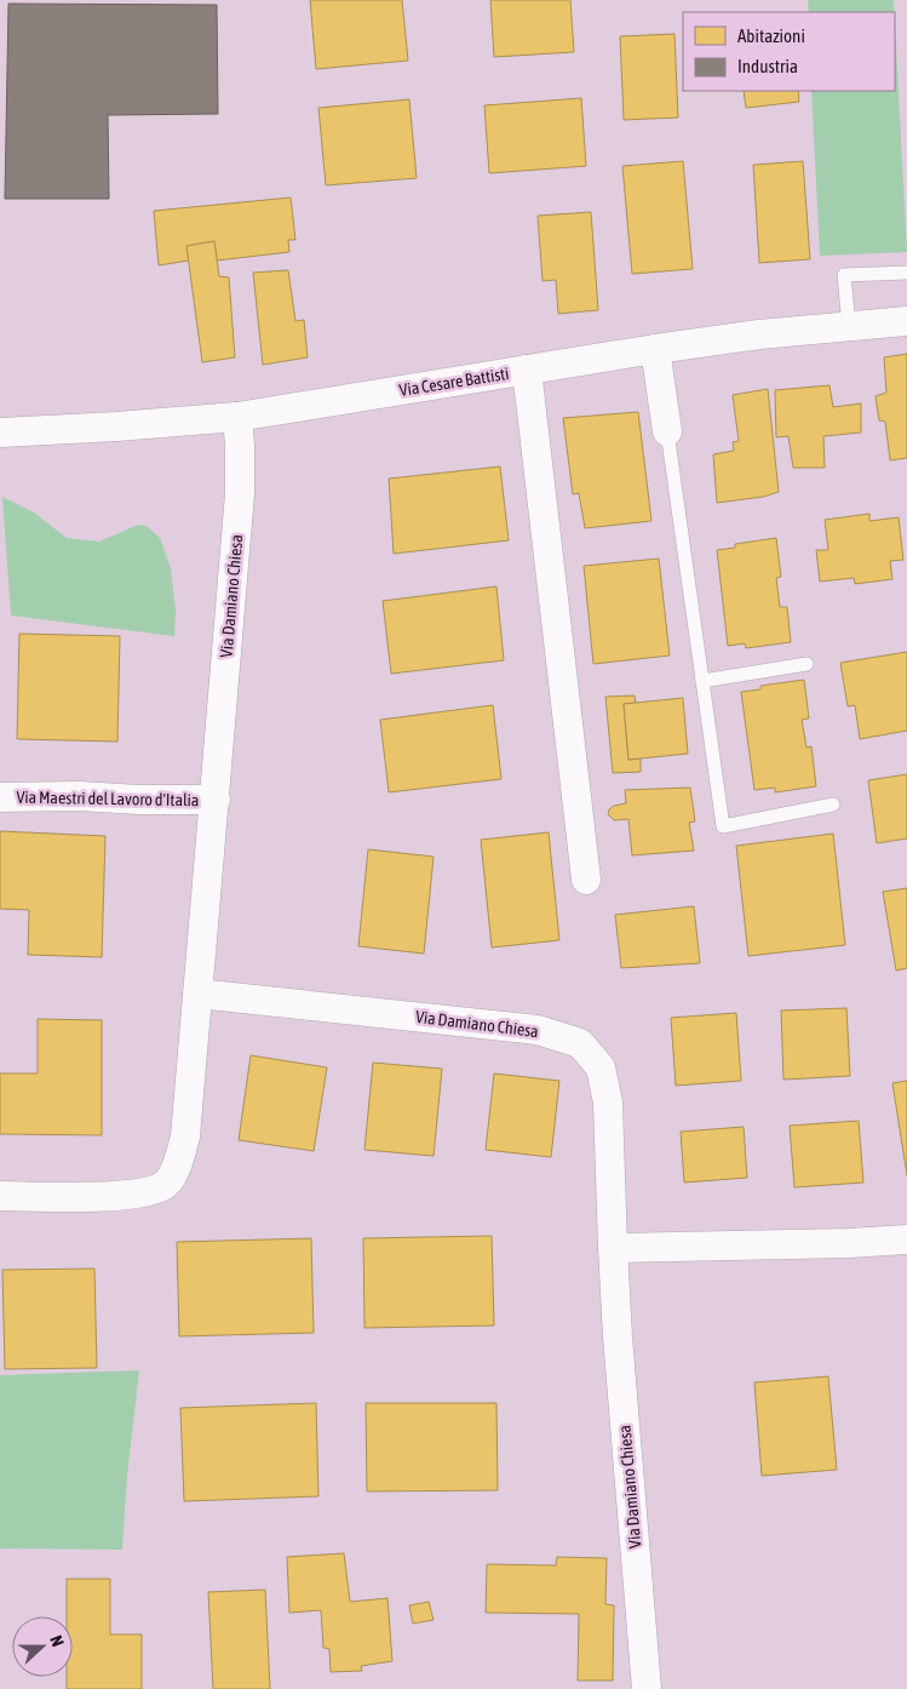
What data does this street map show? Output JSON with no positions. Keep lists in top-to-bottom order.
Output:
{
  "streets": {
    "street": ["Via Cesare Battisti", "Via Damiano Chiesa", "Via Maestri del Lavoro d'Italia"]
  },
  "crossings": [
    ["Via Cesare Battisti", "Via Damiano Chiesa"],
    ["Via Damiano Chiesa", "Via Maestri del Lavoro d'Italia"]
  ],
  "legend": ["Abitazioni", "Industria"],
  "north": "right"
}
